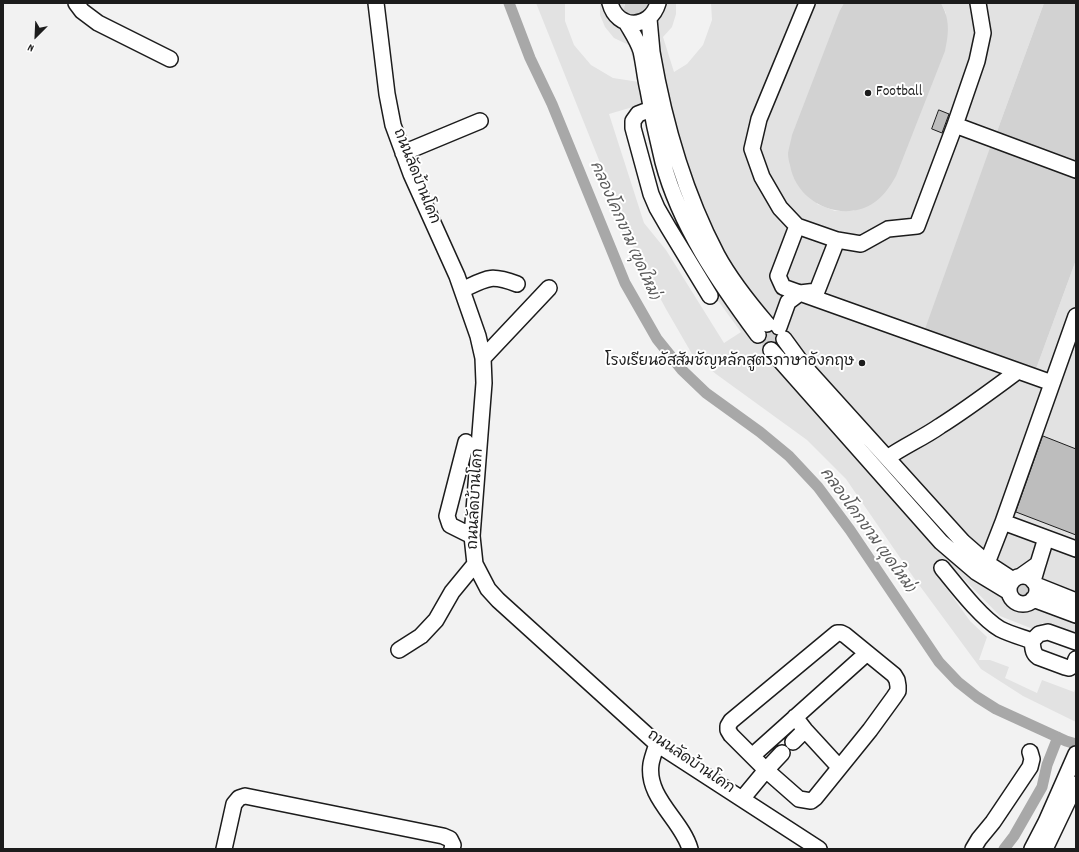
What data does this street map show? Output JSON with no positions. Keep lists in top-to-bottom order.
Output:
{
  "streets": {
    "street": ["ถนนลัดบ้านโคก"]
  },
  "water": ["คลองโคกขาม (ขุดใหม่)"],
  "places": ["Football", "โรงเรียนอัสสัมชัญหลักสูตรภาษาอังกฤษ"],
  "north": "bottom left"
}
